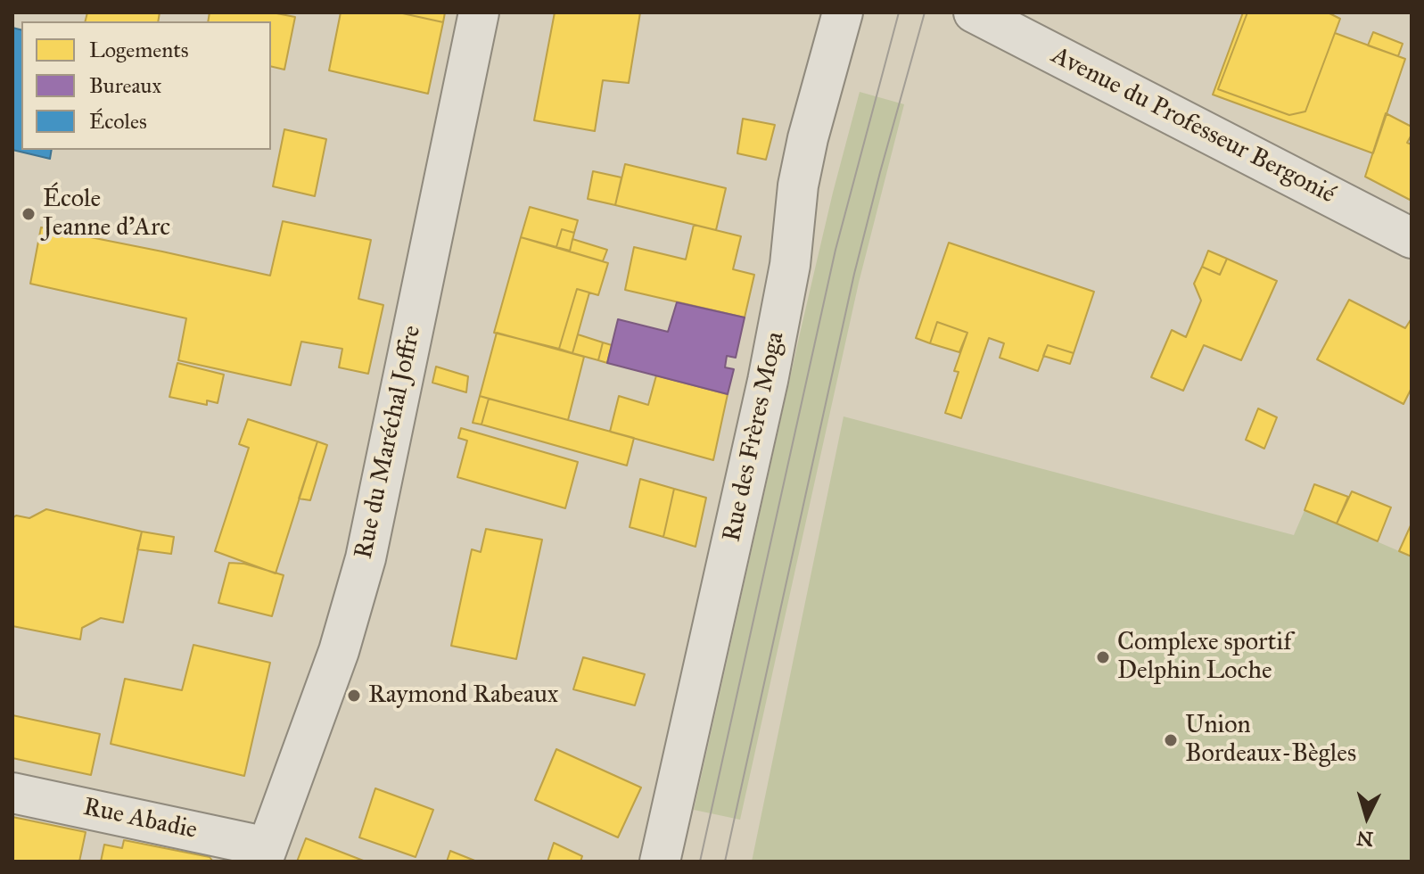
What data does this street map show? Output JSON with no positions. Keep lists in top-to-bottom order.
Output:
{
  "streets": {
    "street": [
      "Avenue du Professeur Bergonié",
      "Rue des Frères Moga",
      "Rue du Maréchal Joffre",
      "Rue Abadie"
    ]
  },
  "crossings": [
    ["Rue du Maréchal Joffre", "Rue Abadie"]
  ],
  "places": [
    "École Jeanne d'Arc",
    "Complexe sportif Delphin Loche",
    "Raymond Rabeaux",
    "Union Bordeaux-Bègles"
  ],
  "legend": ["Logements", "Bureaux", "Écoles"],
  "north": "bottom"
}
